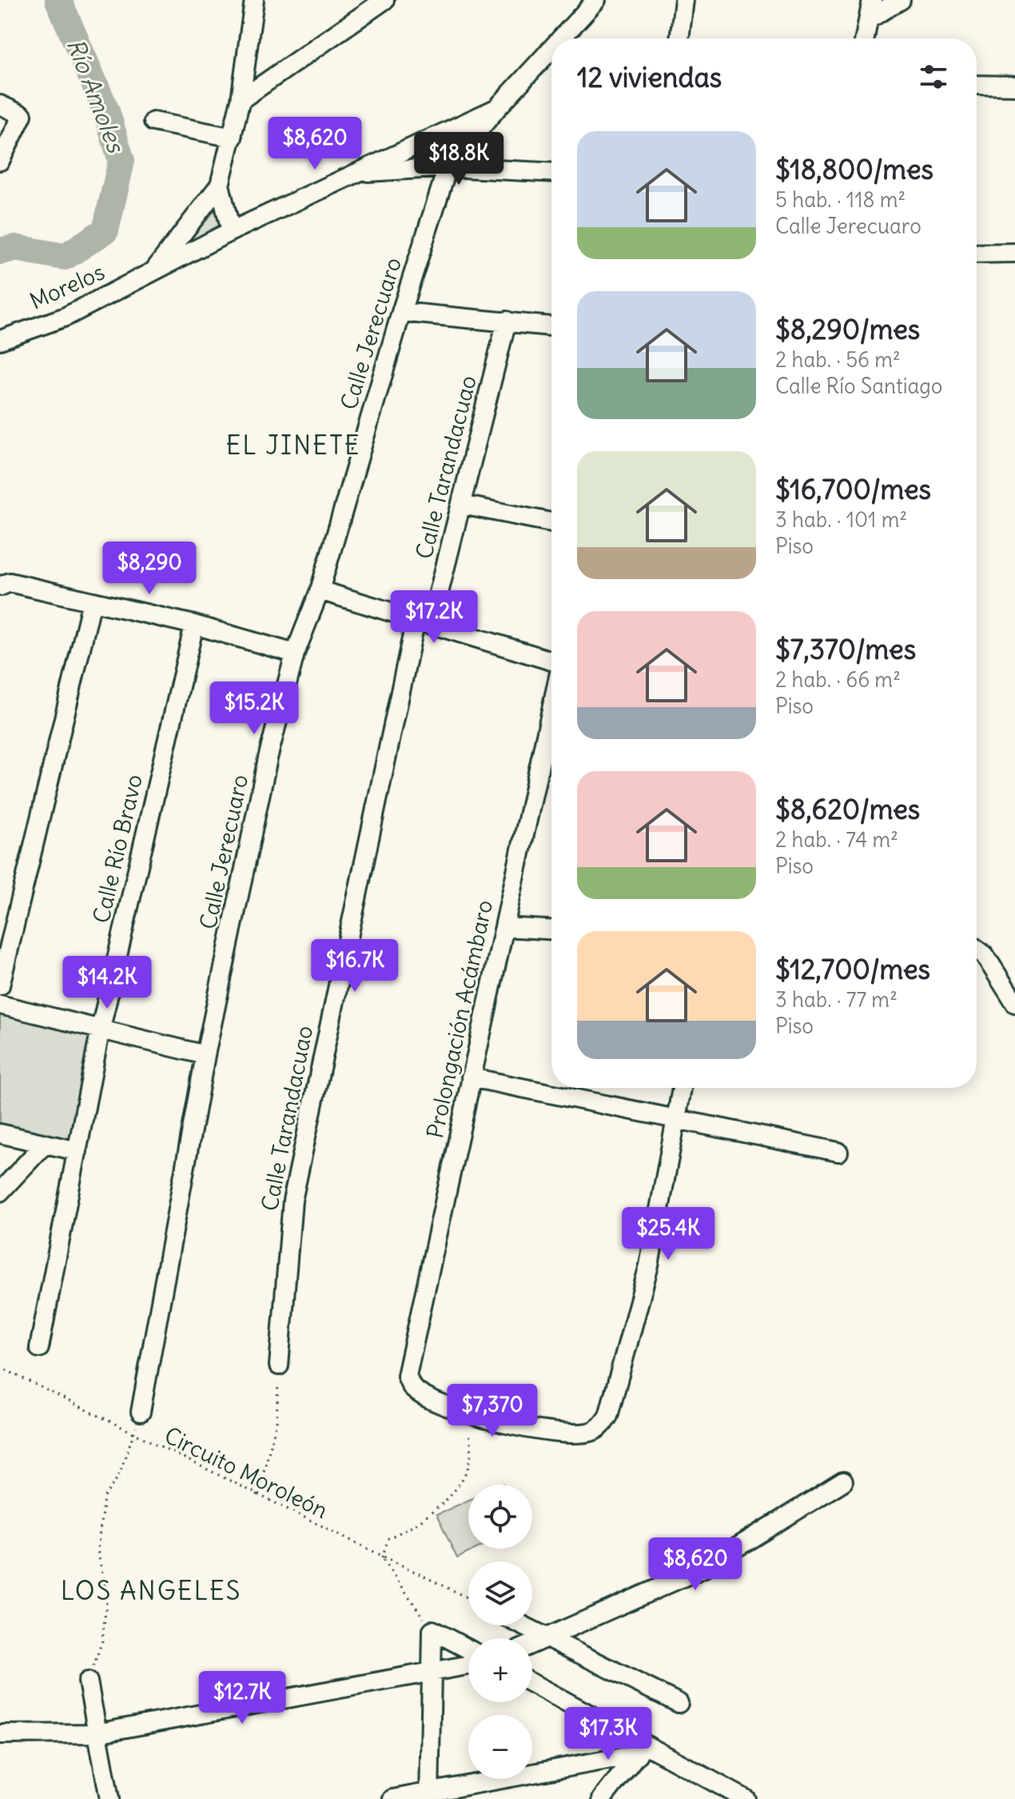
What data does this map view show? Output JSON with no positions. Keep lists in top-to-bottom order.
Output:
{
  "streets": {
    "street": [
      "Morelos",
      "Calle Jerecuaro",
      "Calle Tarandacuao",
      "Calle Río Bravo",
      "Prolongación Acámbaro"
    ],
    "path": ["Circuito Moroleón"]
  },
  "crossings": [
    ["Morelos", "Calle Jerecuaro"]
  ],
  "districts": ["EL JINETE", "LOS ANGELES"],
  "water": ["Río Amoles"],
  "page": {
    "heading": "12 viviendas",
    "list": [
      {
        "name": "$18,800/mes",
        "note": "5 hab. · 118 m² · Calle Jerecuaro"
      },
      {
        "name": "$8,290/mes",
        "note": "2 hab. · 56 m² · Calle Río Santiago"
      },
      {
        "name": "$16,700/mes",
        "note": "3 hab. · 101 m² · Piso"
      },
      {
        "name": "$7,370/mes",
        "note": "2 hab. · 66 m² · Piso"
      },
      {
        "name": "$8,620/mes",
        "note": "2 hab. · 74 m² · Piso"
      },
      {
        "name": "$12,700/mes",
        "note": "3 hab. · 77 m² · Piso"
      }
    ],
    "price": [
      "$8,620",
      "$18.8K",
      "$8,290",
      "$17.2K",
      "$15.2K",
      "$16.7K",
      "$14.2K",
      "$25.4K",
      "$7,370",
      "$8,620",
      "$12.7K",
      "$17.3K"
    ],
    "map_buttons": ["+", "−"]
  }
}
